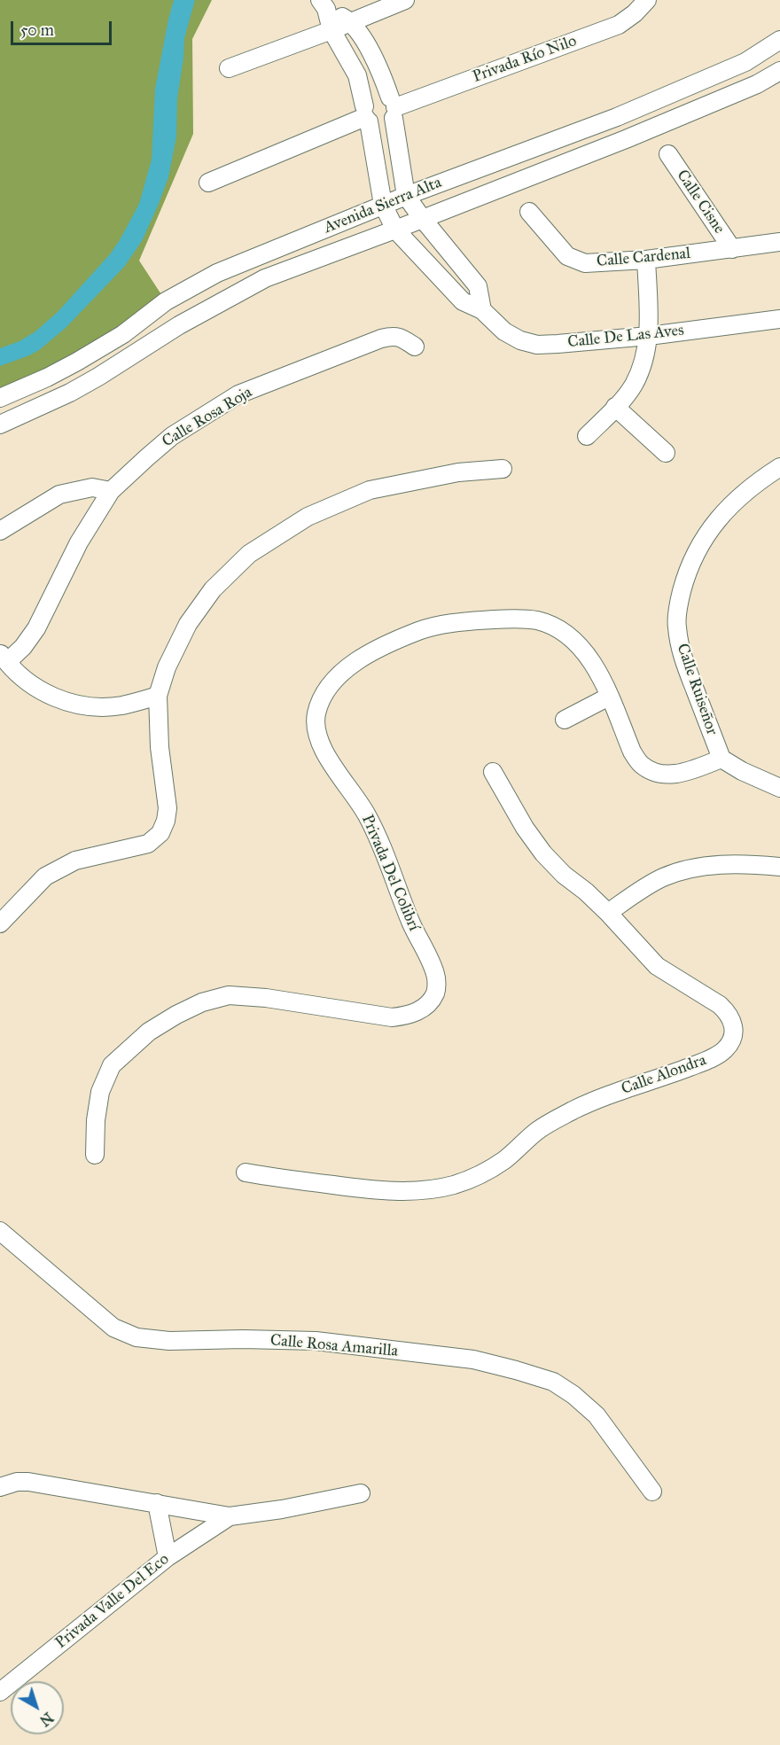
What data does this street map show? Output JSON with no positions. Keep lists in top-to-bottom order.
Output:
{
  "streets": {
    "street": [
      "Privada Río Nilo",
      "Calle Cisne",
      "Avenida Sierra Alta",
      "Calle Cardenal",
      "Calle De Las Aves",
      "Calle Rosa Roja",
      "Calle Ruiseñor",
      "Privada Del Colibrí",
      "Calle Alondra",
      "Calle Rosa Amarilla",
      "Privada Valle Del Eco"
    ]
  },
  "crossings": [
    ["Privada Río Nilo", "Calle De Las Aves"],
    ["Calle Cisne", "Calle Cardenal"],
    ["Avenida Sierra Alta", "Calle De Las Aves"],
    ["Calle Ruiseñor", "Privada Del Colibrí"]
  ],
  "scale_bar": "50 m",
  "north": "bottom right"
}
